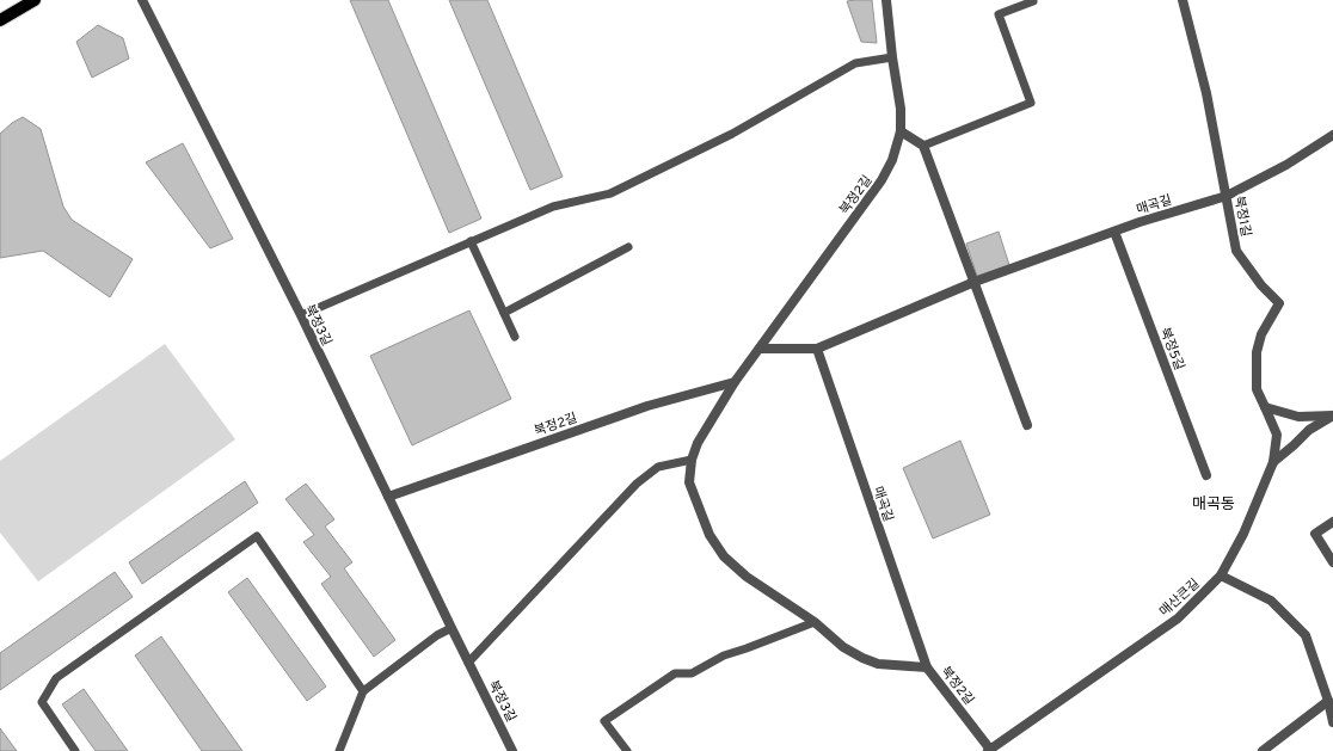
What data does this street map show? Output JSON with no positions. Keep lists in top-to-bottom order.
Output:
{
  "streets": {
    "street": [
      "북정2길",
      "매곡길",
      "북정1길",
      "북정3길",
      "북정5길",
      "매산큰길"
    ]
  },
  "crossings": [
    ["북정2길", "매곡길"],
    ["북정2길", "북정3길"],
    ["북정2길", "매산큰길"],
    ["매곡길", "북정1길"],
    ["매곡길", "북정5길"]
  ],
  "districts": ["매곡동"]
}
